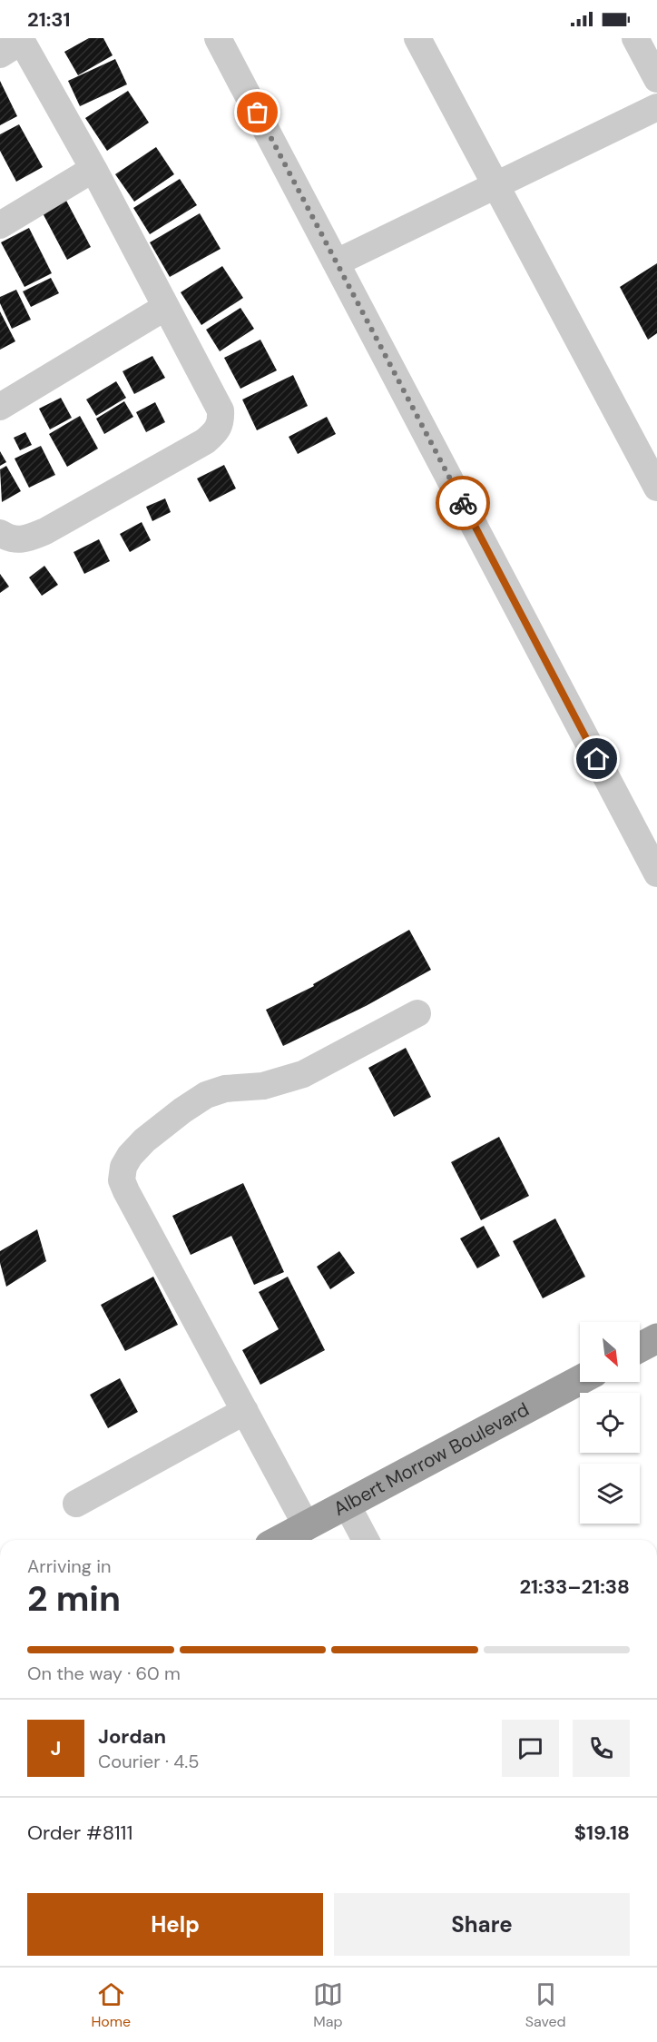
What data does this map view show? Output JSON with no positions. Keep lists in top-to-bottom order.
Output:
{
  "streets": {
    "highway": ["Albert Morrow Boulevard"]
  },
  "north": "bottom right",
  "page": {
    "status": "21:31",
    "heading": ["2 min", "Arriving in", "21:33–21:38"],
    "panel": [
      "Jordan",
      "Courier · 4.5",
      "Order #8111",
      "$19.18"
    ],
    "bar": "On the way · 60 m",
    "round": "J",
    "buttons": ["Help", "Share"],
    "tabs": ["Home", "Map", "Saved"]
  }
}
